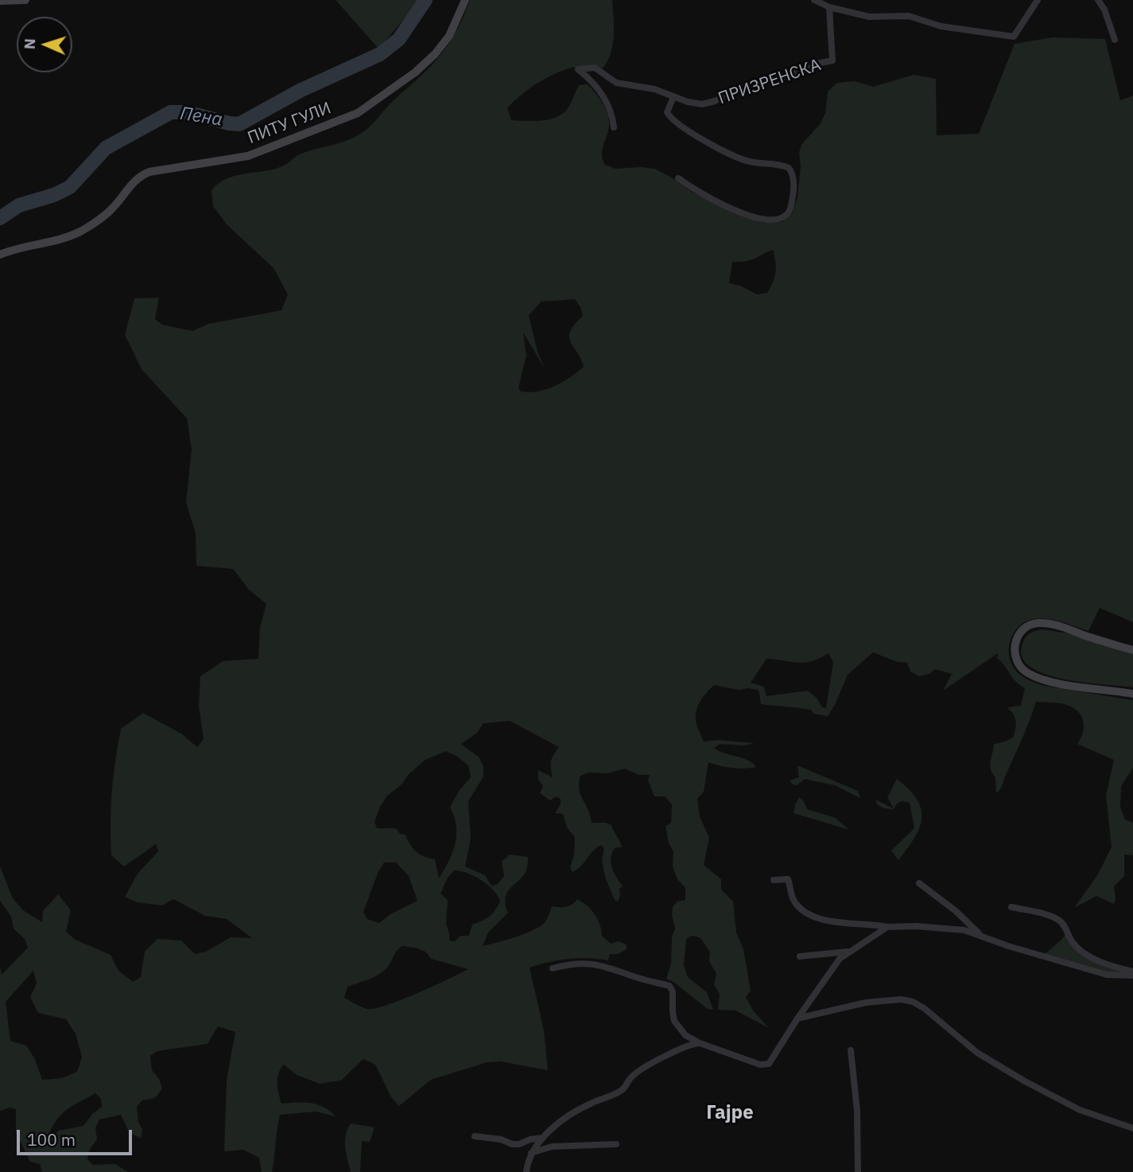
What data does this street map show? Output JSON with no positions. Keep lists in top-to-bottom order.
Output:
{
  "streets": {
    "street": ["ПРИЗРЕНСКА", "ПИТУ ГУЛИ"]
  },
  "districts": ["Гајре"],
  "water": ["Пена"],
  "scale_bar": "100 m",
  "north": "left"
}
